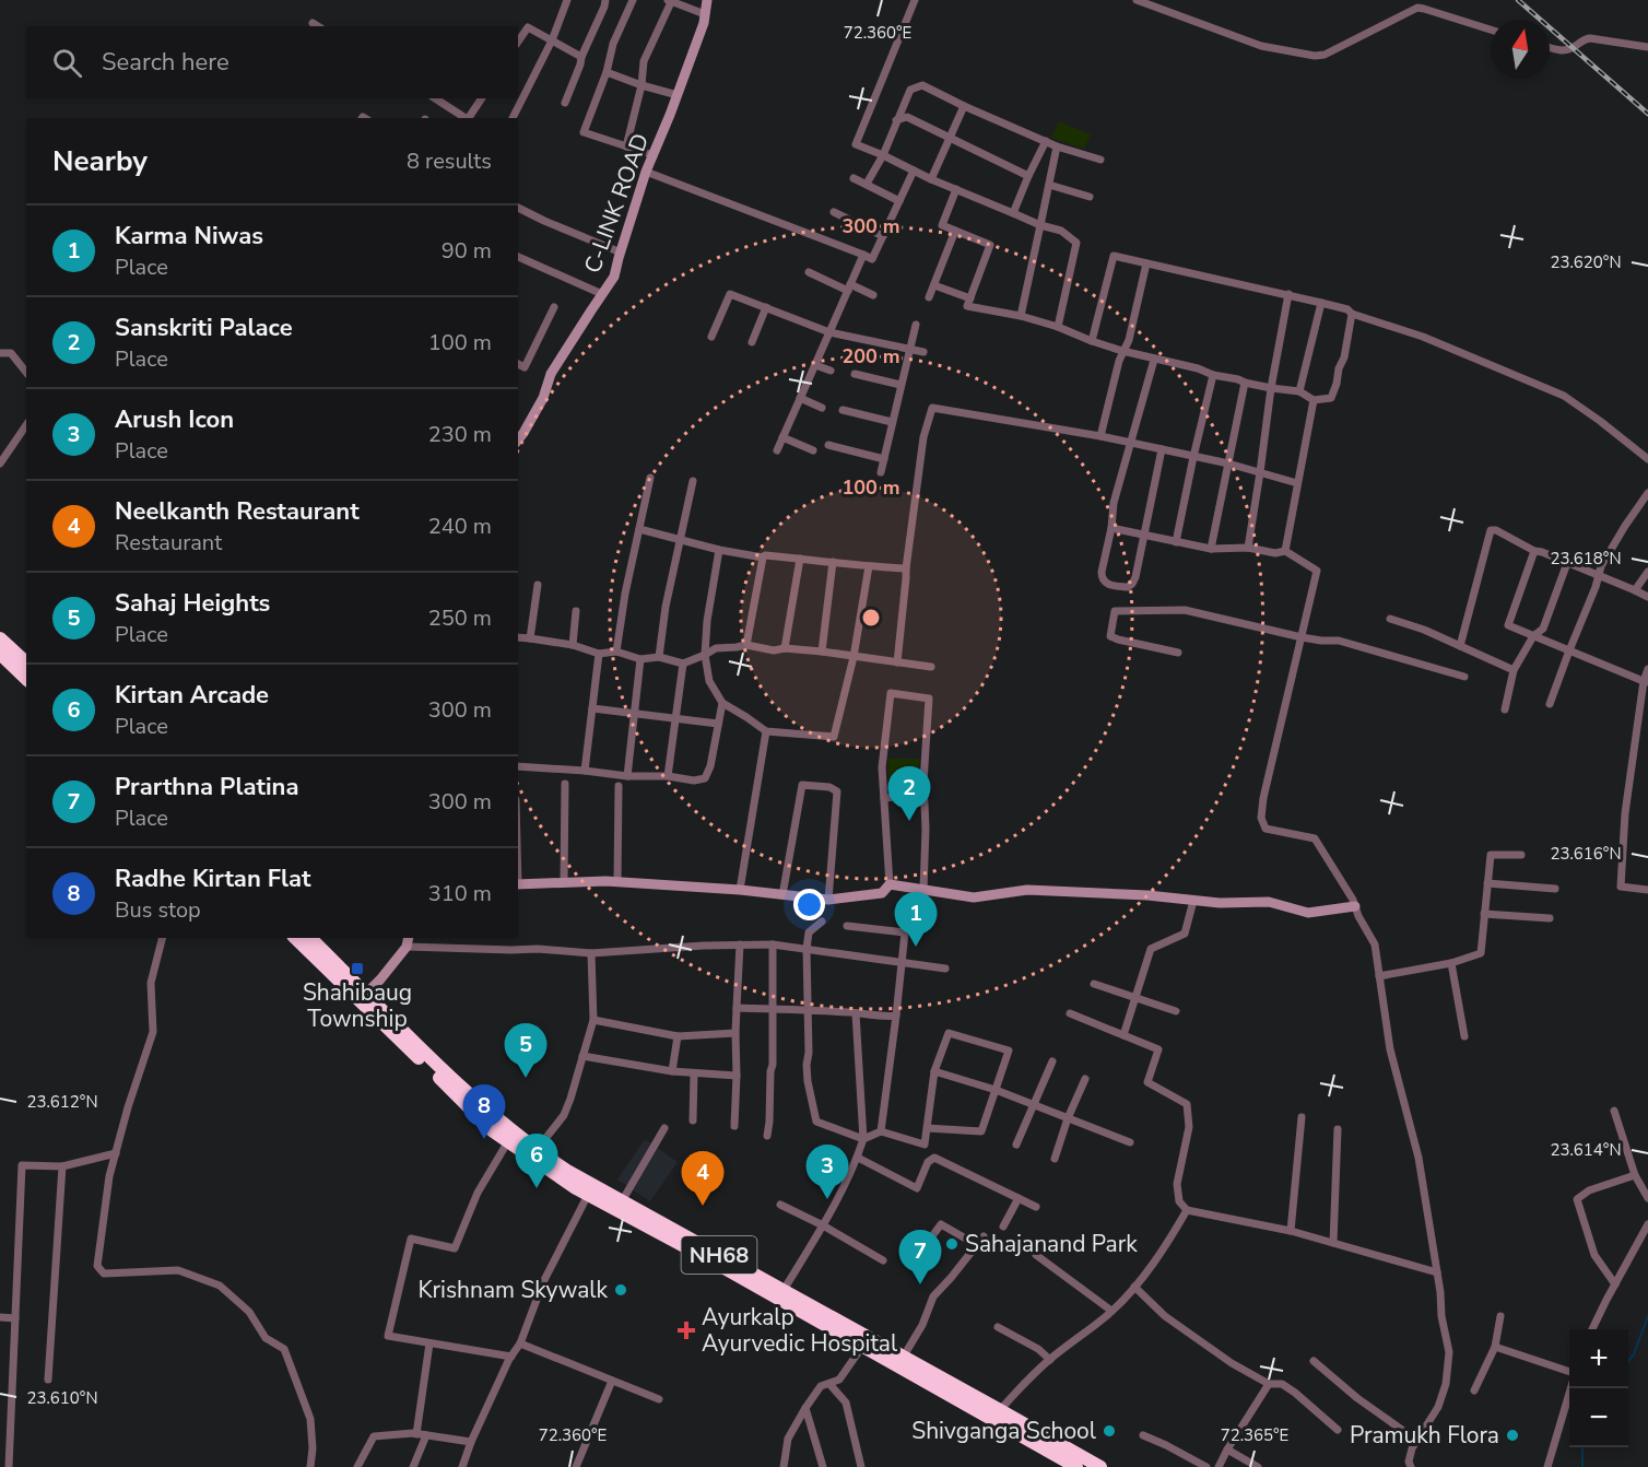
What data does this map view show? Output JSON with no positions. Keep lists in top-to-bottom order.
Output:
{
  "streets": {
    "highway": ["NH68"],
    "street": ["C-LINK ROAD"]
  },
  "places": {
    "transit": ["Shahibaug Township"],
    "other": [
      "Sahajanand Park",
      "Krishnam Skywalk",
      "Shivganga School",
      "Pramukh Flora"
    ],
    "health": ["Ayurkalp Ayurvedic Hospital"]
  },
  "north": "top",
  "page": {
    "search": "Search here",
    "heading": ["Nearby", "8 results"],
    "list": [
      {
        "mark": "1",
        "name": "Karma Niwas",
        "note": "Place",
        "value": "90 m"
      },
      {
        "mark": "2",
        "name": "Sanskriti Palace",
        "note": "Place",
        "value": "100 m"
      },
      {
        "mark": "3",
        "name": "Arush Icon",
        "note": "Place",
        "value": "230 m"
      },
      {
        "mark": "4",
        "name": "Neelkanth Restaurant",
        "note": "Restaurant",
        "value": "240 m"
      },
      {
        "mark": "5",
        "name": "Sahaj Heights",
        "note": "Place",
        "value": "250 m"
      },
      {
        "mark": "6",
        "name": "Kirtan Arcade",
        "note": "Place",
        "value": "300 m"
      },
      {
        "mark": "7",
        "name": "Prarthna Platina",
        "note": "Place",
        "value": "300 m"
      },
      {
        "mark": "8",
        "name": "Radhe Kirtan Flat",
        "note": "Bus stop",
        "value": "310 m"
      }
    ],
    "pins": [
      "2",
      "1",
      "5",
      "8",
      "6",
      "3",
      "4",
      "7"
    ],
    "map_buttons": ["+", "−"]
  },
  "coordinates": [
    "72.360°E",
    "23.620°N",
    "23.618°N",
    "23.616°N",
    "23.612°N",
    "23.614°N",
    "23.610°N",
    "72.365°E"
  ],
  "rings": ["300 m", "200 m", "100 m"]
}
